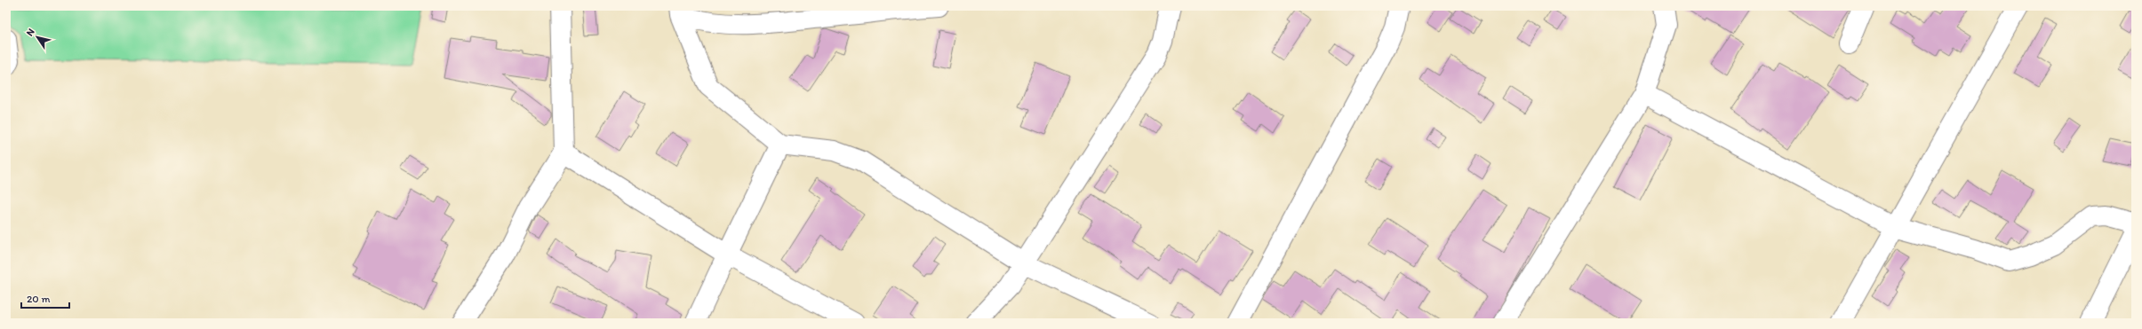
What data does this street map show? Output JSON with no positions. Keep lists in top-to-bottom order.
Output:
{
  "scale_bar": "20 m",
  "north": "top left"
}
